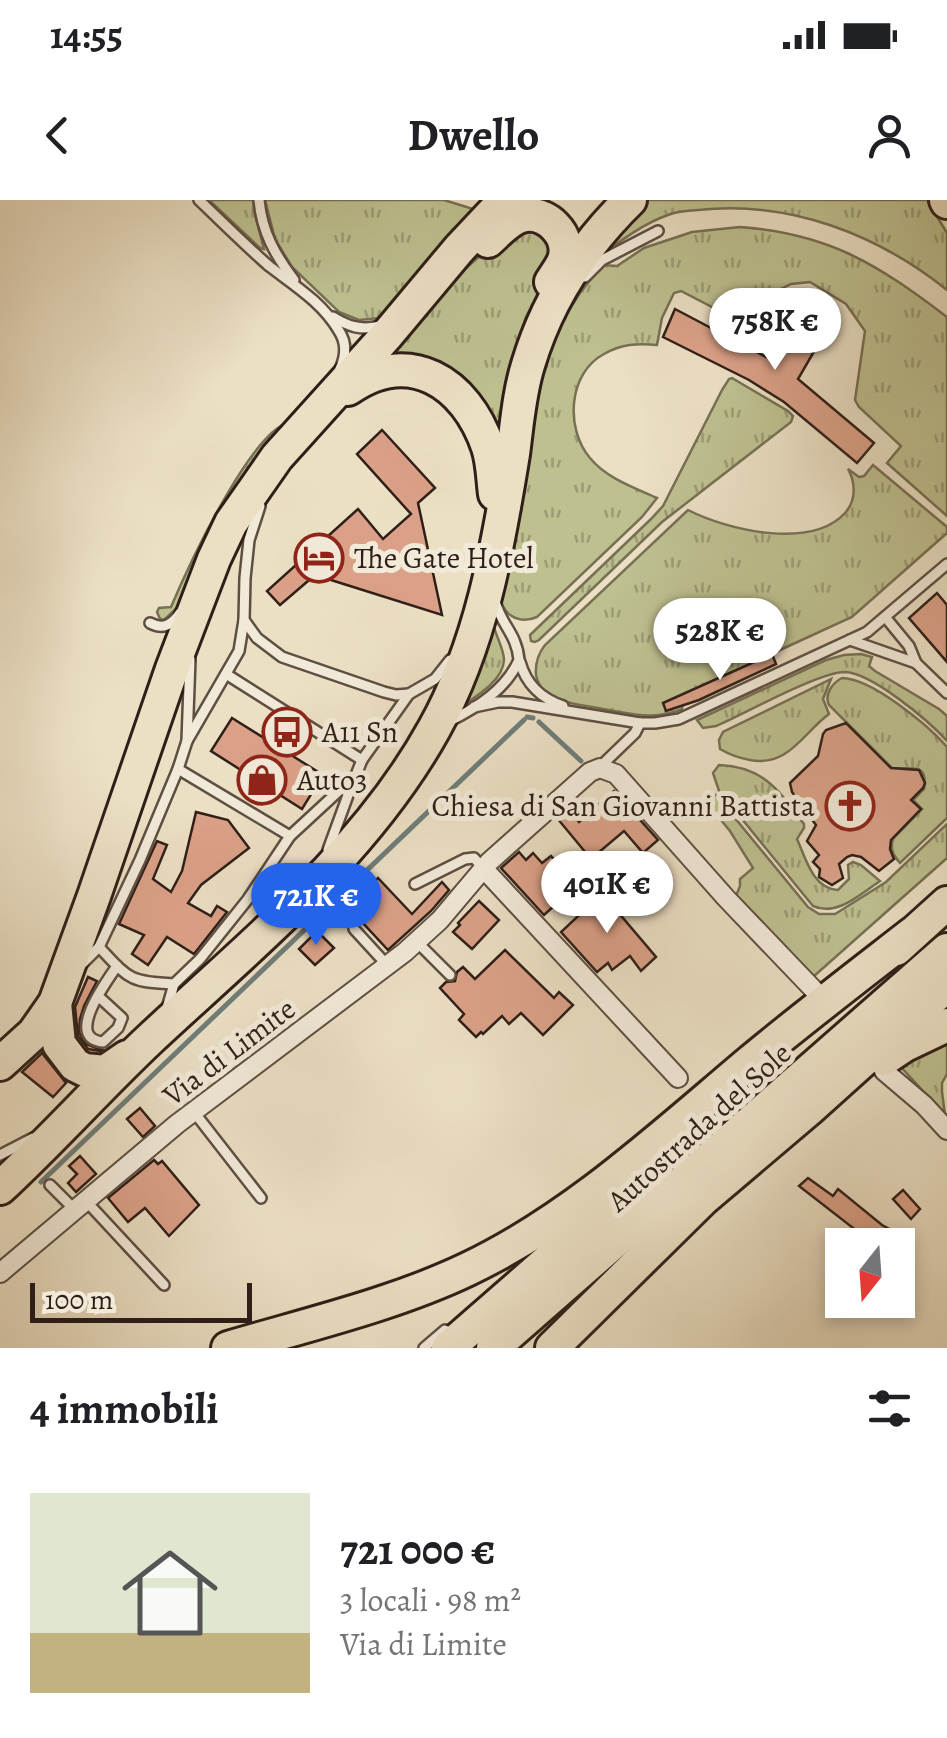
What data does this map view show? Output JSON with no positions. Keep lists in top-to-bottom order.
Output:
{
  "streets": {
    "highway": ["Autostrada del Sole"],
    "street": ["Via di Limite"]
  },
  "places": {
    "hotel": ["The Gate Hotel"],
    "bus stop": ["A11 Sn"],
    "shop": ["Auto3"],
    "church": ["Chiesa di San Giovanni Battista"]
  },
  "scale_bar": "100 m",
  "north": "bottom",
  "page": {
    "status": "14:55",
    "header": "Dwello",
    "price": [
      "758K €",
      "528K €",
      "401K €",
      "721K €"
    ],
    "scale": "100 m",
    "heading": "4 immobili",
    "list": [
      {
        "name": "721 000 €",
        "note": "3 locali · 98 m² · Via di Limite"
      }
    ]
  }
}
